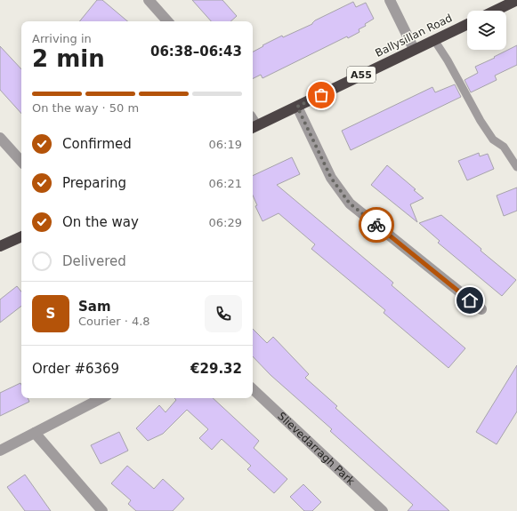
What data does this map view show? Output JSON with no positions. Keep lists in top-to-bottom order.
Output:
{
  "streets": {
    "highway": ["Ballysillan Road", "A55"],
    "street": ["Slievedarragh Park"]
  },
  "page": {
    "heading": ["2 min", "Arriving in", "06:38–06:43"],
    "panel": [
      "Sam",
      "Courier · 4.8",
      "Order #6369",
      "€29.32"
    ],
    "bar": "On the way · 50 m",
    "list": [
      ["Confirmed", "06:19"],
      ["Preparing", "06:21"],
      ["On the way", "06:29"],
      "Delivered"
    ],
    "round": "S"
  }
}
